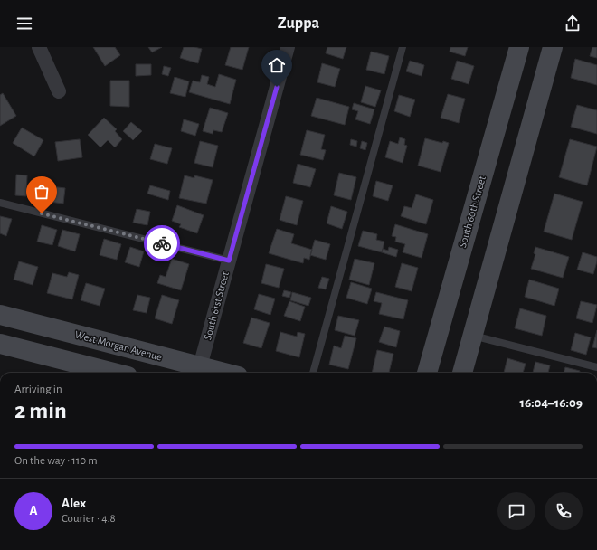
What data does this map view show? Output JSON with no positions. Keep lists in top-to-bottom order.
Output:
{
  "streets": {
    "main road": ["South 60th Street", "West Morgan Avenue"],
    "street": ["South 61st Street"]
  },
  "crossings": [
    ["South 61st Street", "West Morgan Avenue"]
  ],
  "page": {
    "header": "Zuppa",
    "heading": ["2 min", "Arriving in", "16:04–16:09"],
    "panel": ["Alex", "Courier · 4.8"],
    "bar": "On the way · 110 m",
    "round": "A"
  }
}
